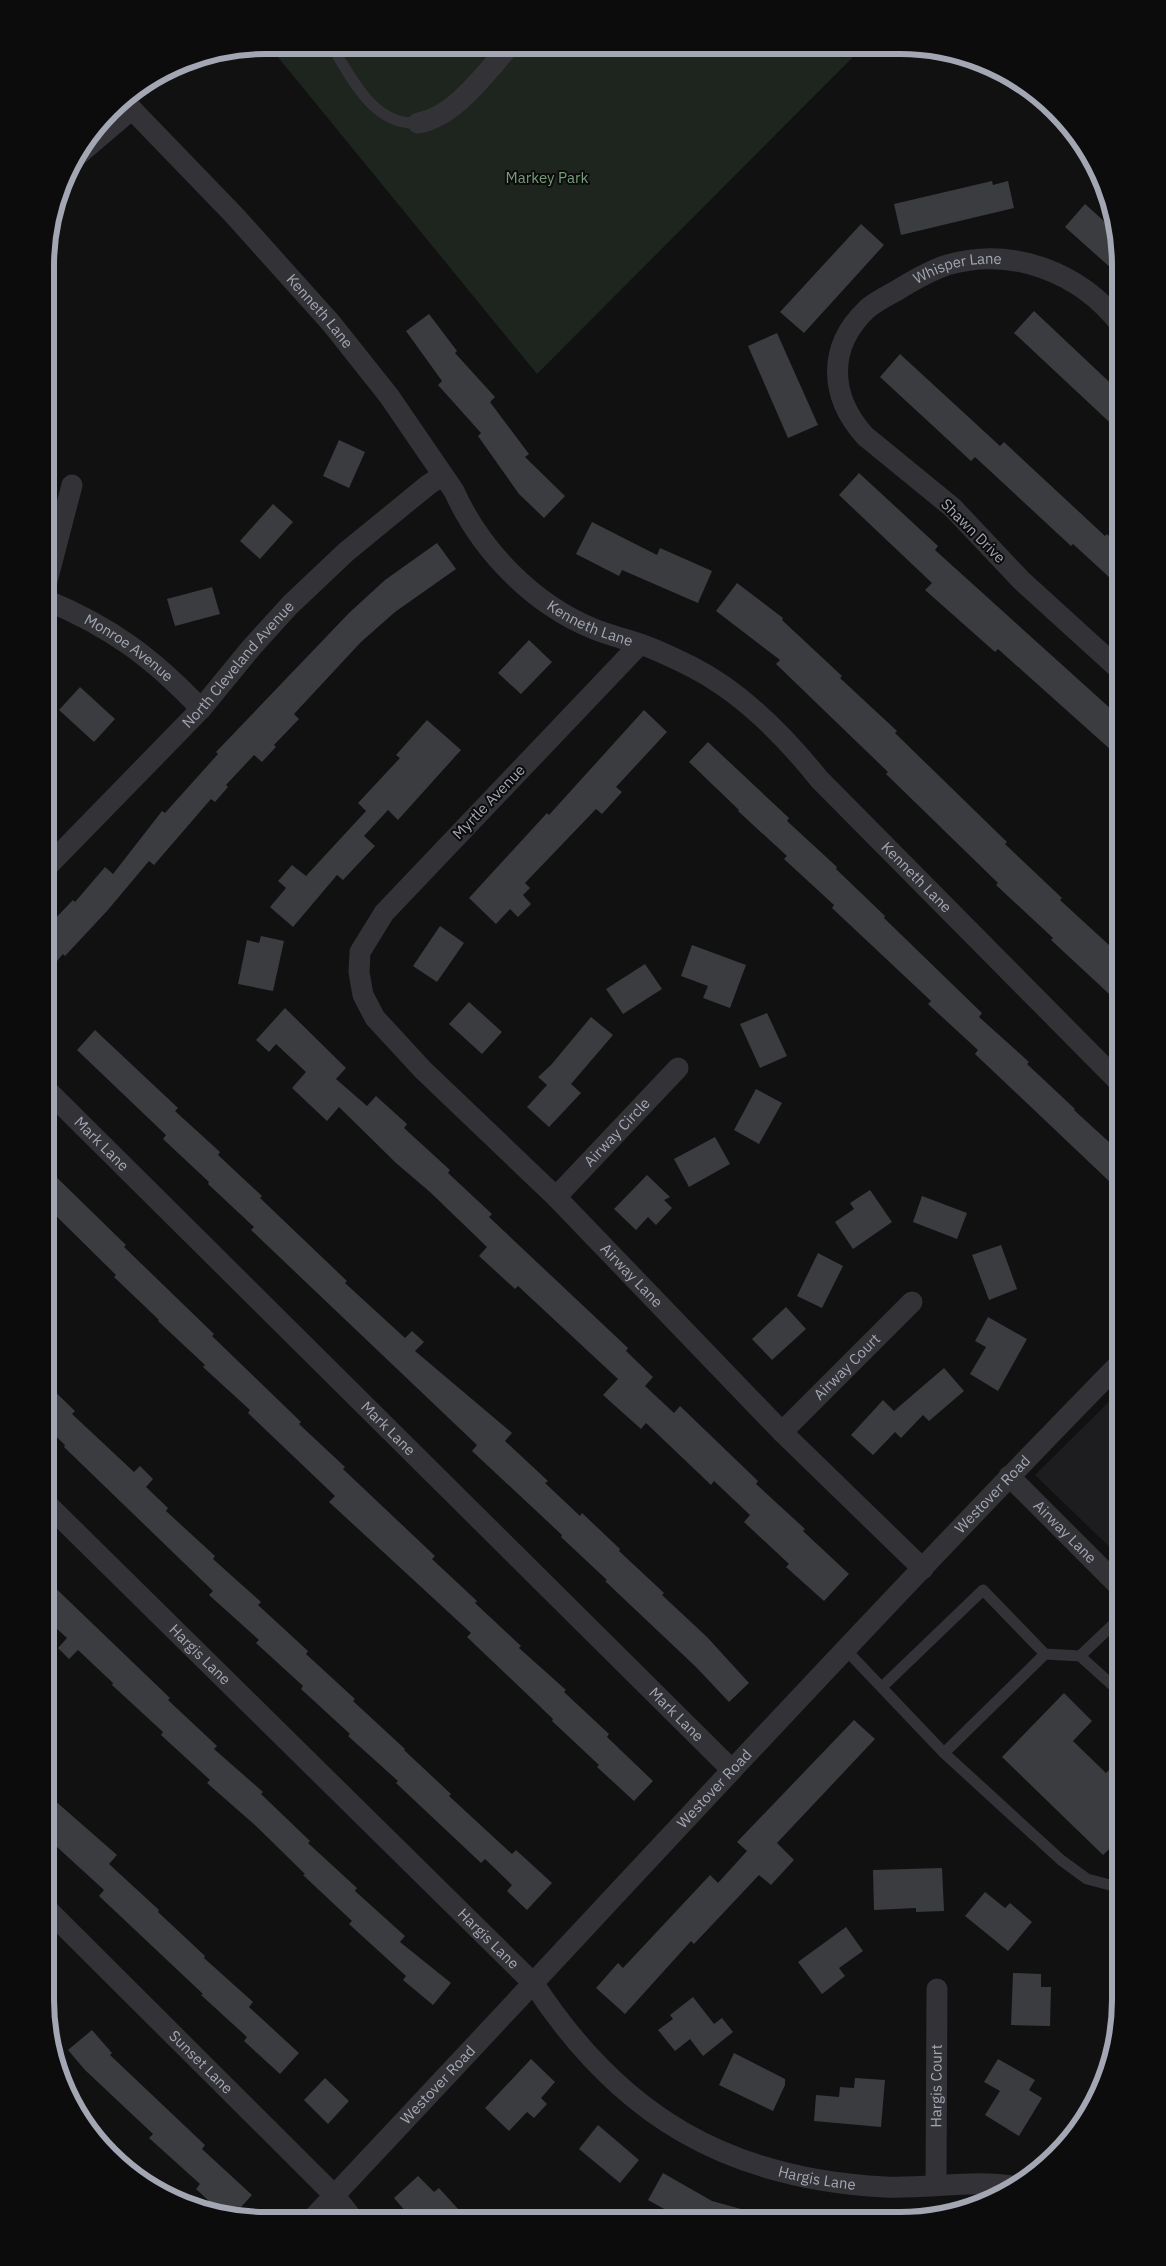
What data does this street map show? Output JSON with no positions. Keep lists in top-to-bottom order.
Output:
{
  "streets": {
    "street": [
      "Whisper Lane",
      "Kenneth Lane",
      "Shawn Drive",
      "Monroe Avenue",
      "North Cleveland Avenue",
      "Myrtle Avenue",
      "Airway Circle",
      "Mark Lane",
      "Airway Lane",
      "Airway Court",
      "Westover Road",
      "Hargis Lane",
      "Sunset Lane",
      "Hargis Court"
    ]
  },
  "crossings": [
    ["Whisper Lane", "Shawn Drive"],
    ["Kenneth Lane", "North Cleveland Avenue"],
    ["Kenneth Lane", "Myrtle Avenue"],
    ["Monroe Avenue", "North Cleveland Avenue"],
    ["Myrtle Avenue", "Airway Lane"],
    ["Airway Circle", "Airway Lane"],
    ["Mark Lane", "Westover Road"],
    ["Airway Lane", "Airway Court"],
    ["Airway Lane", "Westover Road"],
    ["Westover Road", "Hargis Lane"],
    ["Westover Road", "Sunset Lane"],
    ["Hargis Lane", "Hargis Court"]
  ],
  "parks": ["Markey Park"]
}
